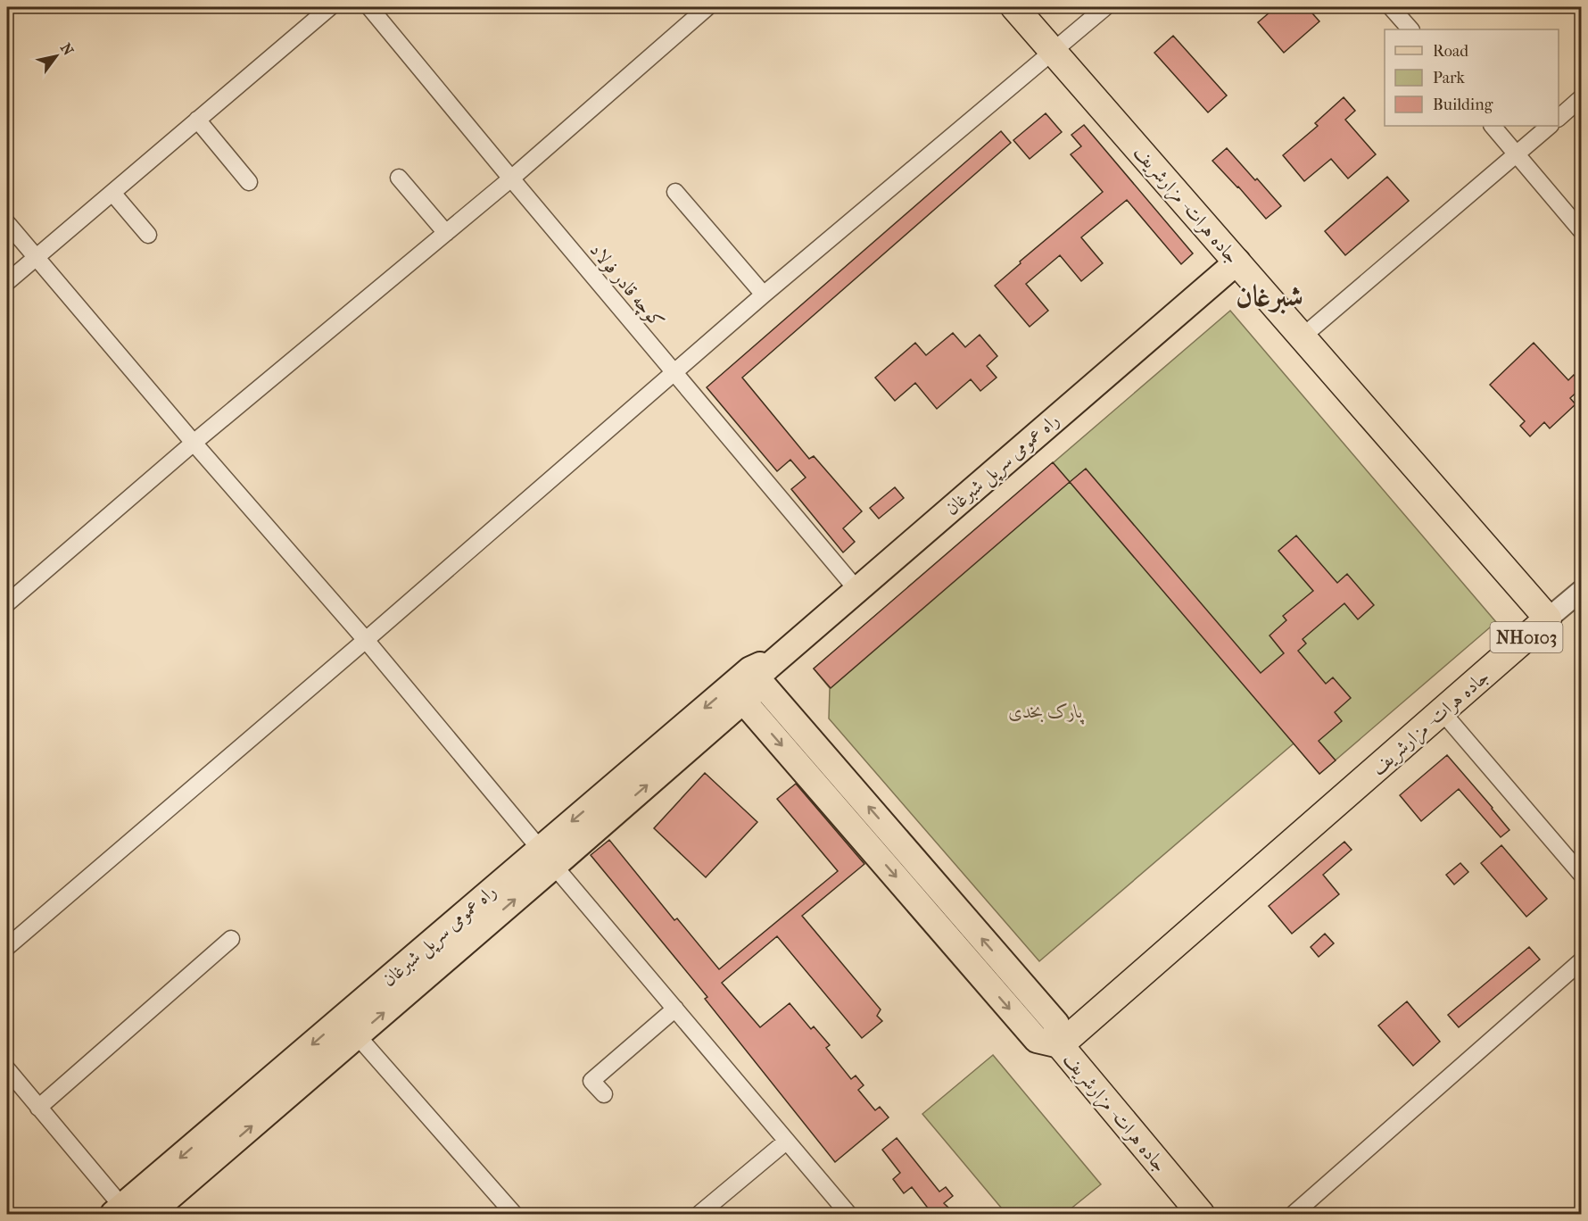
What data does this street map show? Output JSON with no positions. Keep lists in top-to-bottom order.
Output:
{
  "streets": {
    "highway": ["جاده هرات- مزارشریف", "NH0103"],
    "main road": ["راه عمومی سرپل شبرغان"],
    "street": ["کوچه قادر فولاد"]
  },
  "crossings": [
    ["جاده هرات- مزارشریف", "راه عمومی سرپل شبرغان"],
    ["کوچه قادر فولاد", "راه عمومی سرپل شبرغان"]
  ],
  "districts": ["شبرغان"],
  "parks": ["پارک بخدی"],
  "legend": ["Road", "Park", "Building"],
  "north": "top right"
}
